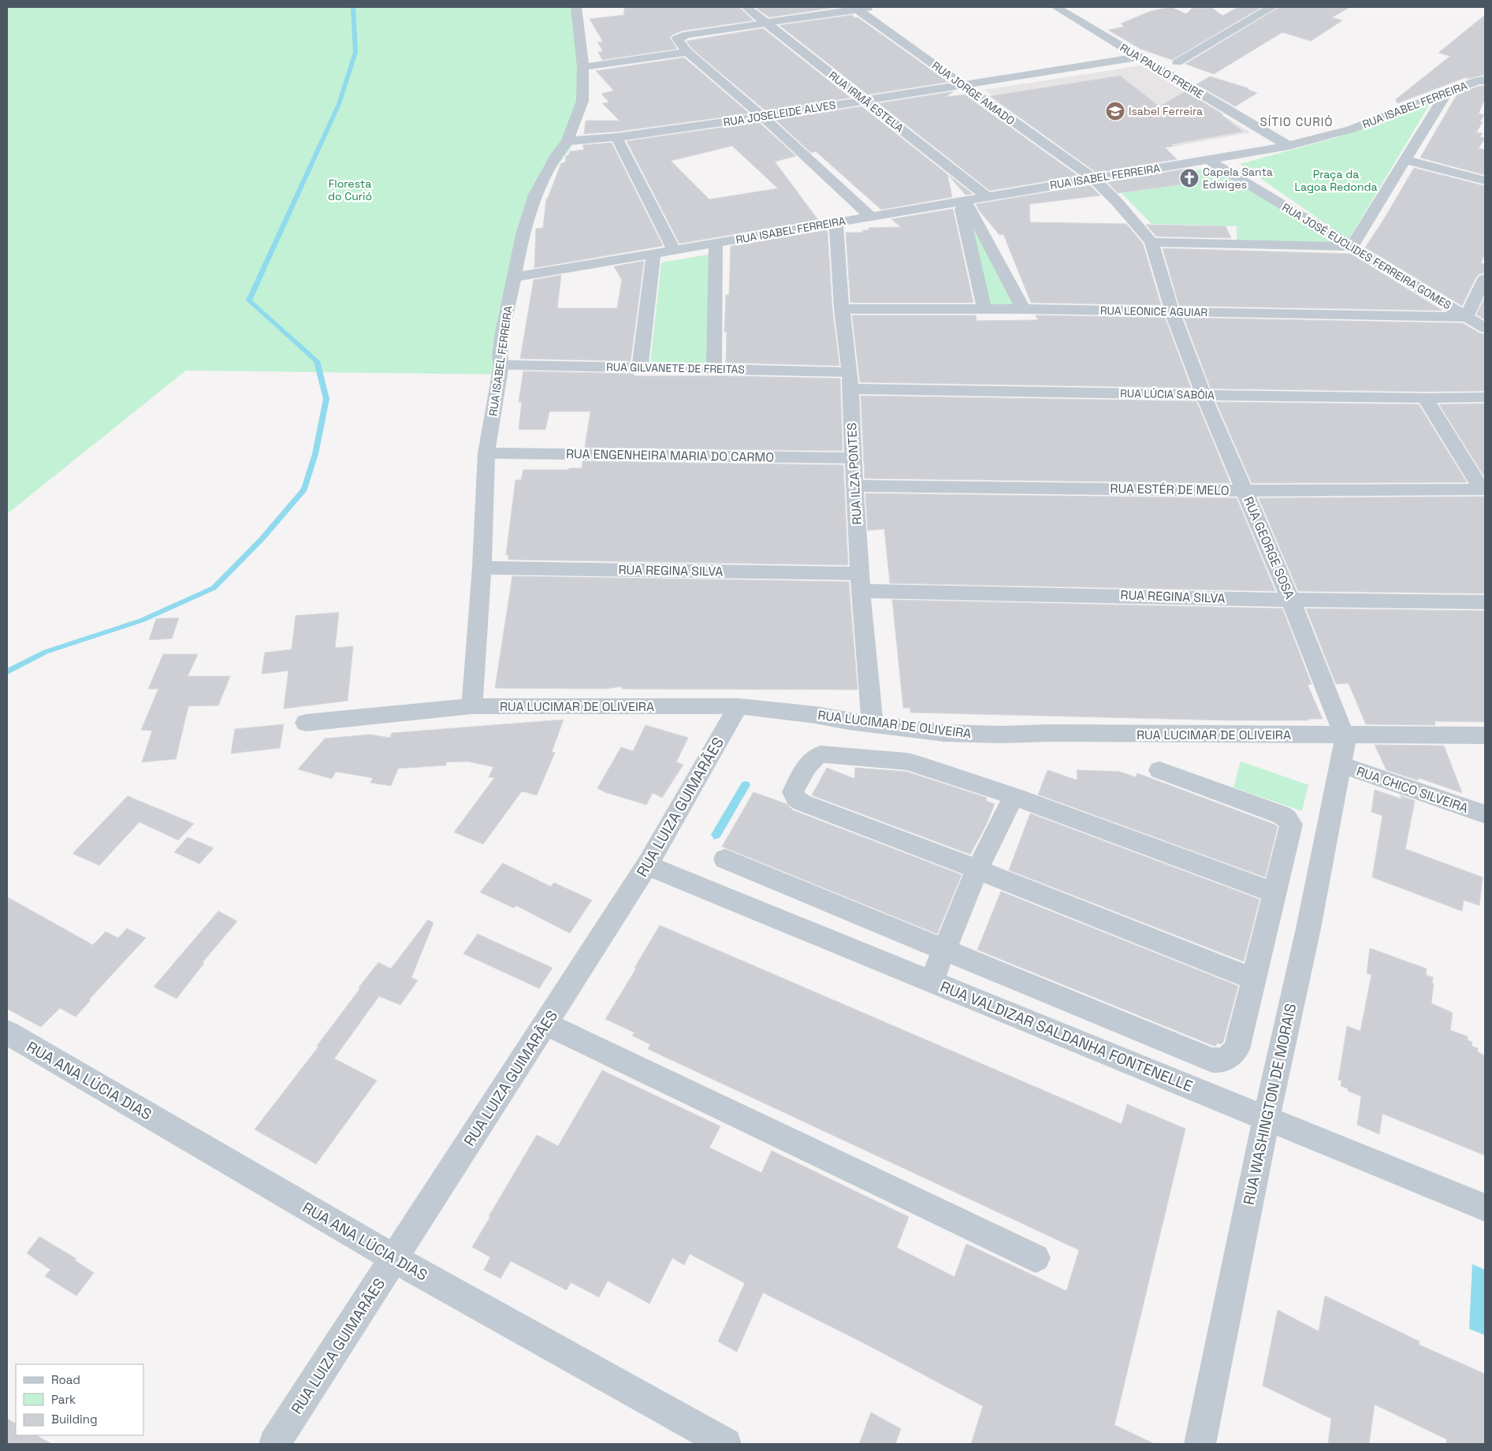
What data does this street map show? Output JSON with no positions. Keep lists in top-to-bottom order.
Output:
{
  "streets": {
    "street": [
      "RUA PAULO FREIRE",
      "RUA JORGE AMADO",
      "RUA IRMÃ ESTELA",
      "RUA ISABEL FERREIRA",
      "RUA JOSELEIDE ALVES",
      "RUA JOSÉ EUCLIDES FERREIRA GOMES",
      "RUA LEONICE AGUIAR",
      "RUA GILVANETE DE FREITAS",
      "RUA LÚCIA SABÓIA",
      "RUA ENGENHEIRA MARIA DO CARMO",
      "RUA ILZA PONTES",
      "RUA ESTÉR DE MELO",
      "RUA GEORGE SOSA",
      "RUA REGINA SILVA",
      "RUA LUCIMAR DE OLIVEIRA",
      "RUA CHICO SILVEIRA",
      "RUA LUIZA GUIMARÃES",
      "RUA VALDIZAR SALDANHA FONTENELLE",
      "RUA ANA LÚCIA DIAS",
      "RUA WASHINGTON DE MORAIS"
    ]
  },
  "crossings": [
    ["RUA PAULO FREIRE", "RUA ISABEL FERREIRA"],
    ["RUA PAULO FREIRE", "RUA JOSELEIDE ALVES"],
    ["RUA JORGE AMADO", "RUA ISABEL FERREIRA"],
    ["RUA JORGE AMADO", "RUA JOSELEIDE ALVES"],
    ["RUA JORGE AMADO", "RUA GEORGE SOSA"],
    ["RUA IRMÃ ESTELA", "RUA ISABEL FERREIRA"],
    ["RUA IRMÃ ESTELA", "RUA JOSELEIDE ALVES"],
    ["RUA ISABEL FERREIRA", "RUA JOSÉ EUCLIDES FERREIRA GOMES"],
    ["RUA ISABEL FERREIRA", "RUA GILVANETE DE FREITAS"],
    ["RUA ISABEL FERREIRA", "RUA ENGENHEIRA MARIA DO CARMO"],
    ["RUA ISABEL FERREIRA", "RUA ILZA PONTES"],
    ["RUA ISABEL FERREIRA", "RUA GEORGE SOSA"],
    ["RUA ISABEL FERREIRA", "RUA REGINA SILVA"],
    ["RUA ISABEL FERREIRA", "RUA LUCIMAR DE OLIVEIRA"],
    ["RUA JOSÉ EUCLIDES FERREIRA GOMES", "RUA LEONICE AGUIAR"],
    ["RUA LEONICE AGUIAR", "RUA ILZA PONTES"],
    ["RUA LEONICE AGUIAR", "RUA GEORGE SOSA"],
    ["RUA GILVANETE DE FREITAS", "RUA LÚCIA SABÓIA"],
    ["RUA GILVANETE DE FREITAS", "RUA ILZA PONTES"],
    ["RUA LÚCIA SABÓIA", "RUA ILZA PONTES"],
    ["RUA LÚCIA SABÓIA", "RUA GEORGE SOSA"],
    ["RUA ENGENHEIRA MARIA DO CARMO", "RUA ILZA PONTES"],
    ["RUA ILZA PONTES", "RUA ESTÉR DE MELO"],
    ["RUA ILZA PONTES", "RUA REGINA SILVA"],
    ["RUA ILZA PONTES", "RUA LUCIMAR DE OLIVEIRA"],
    ["RUA ESTÉR DE MELO", "RUA GEORGE SOSA"],
    ["RUA GEORGE SOSA", "RUA REGINA SILVA"],
    ["RUA GEORGE SOSA", "RUA LUCIMAR DE OLIVEIRA"],
    ["RUA GEORGE SOSA", "RUA WASHINGTON DE MORAIS"],
    ["RUA LUCIMAR DE OLIVEIRA", "RUA LUIZA GUIMARÃES"],
    ["RUA LUCIMAR DE OLIVEIRA", "RUA WASHINGTON DE MORAIS"],
    ["RUA CHICO SILVEIRA", "RUA WASHINGTON DE MORAIS"],
    ["RUA LUIZA GUIMARÃES", "RUA VALDIZAR SALDANHA FONTENELLE"],
    ["RUA LUIZA GUIMARÃES", "RUA ANA LÚCIA DIAS"],
    ["RUA VALDIZAR SALDANHA FONTENELLE", "RUA WASHINGTON DE MORAIS"]
  ],
  "districts": ["SÍTIO CURIÓ"],
  "parks": ["Praça da Lagoa Redonda", "Floresta do Curió"],
  "places": {
    "school or university": ["Isabel Ferreira"],
    "church": ["Capela Santa Edwiges"]
  },
  "legend": ["Road", "Park", "Building"]
}
